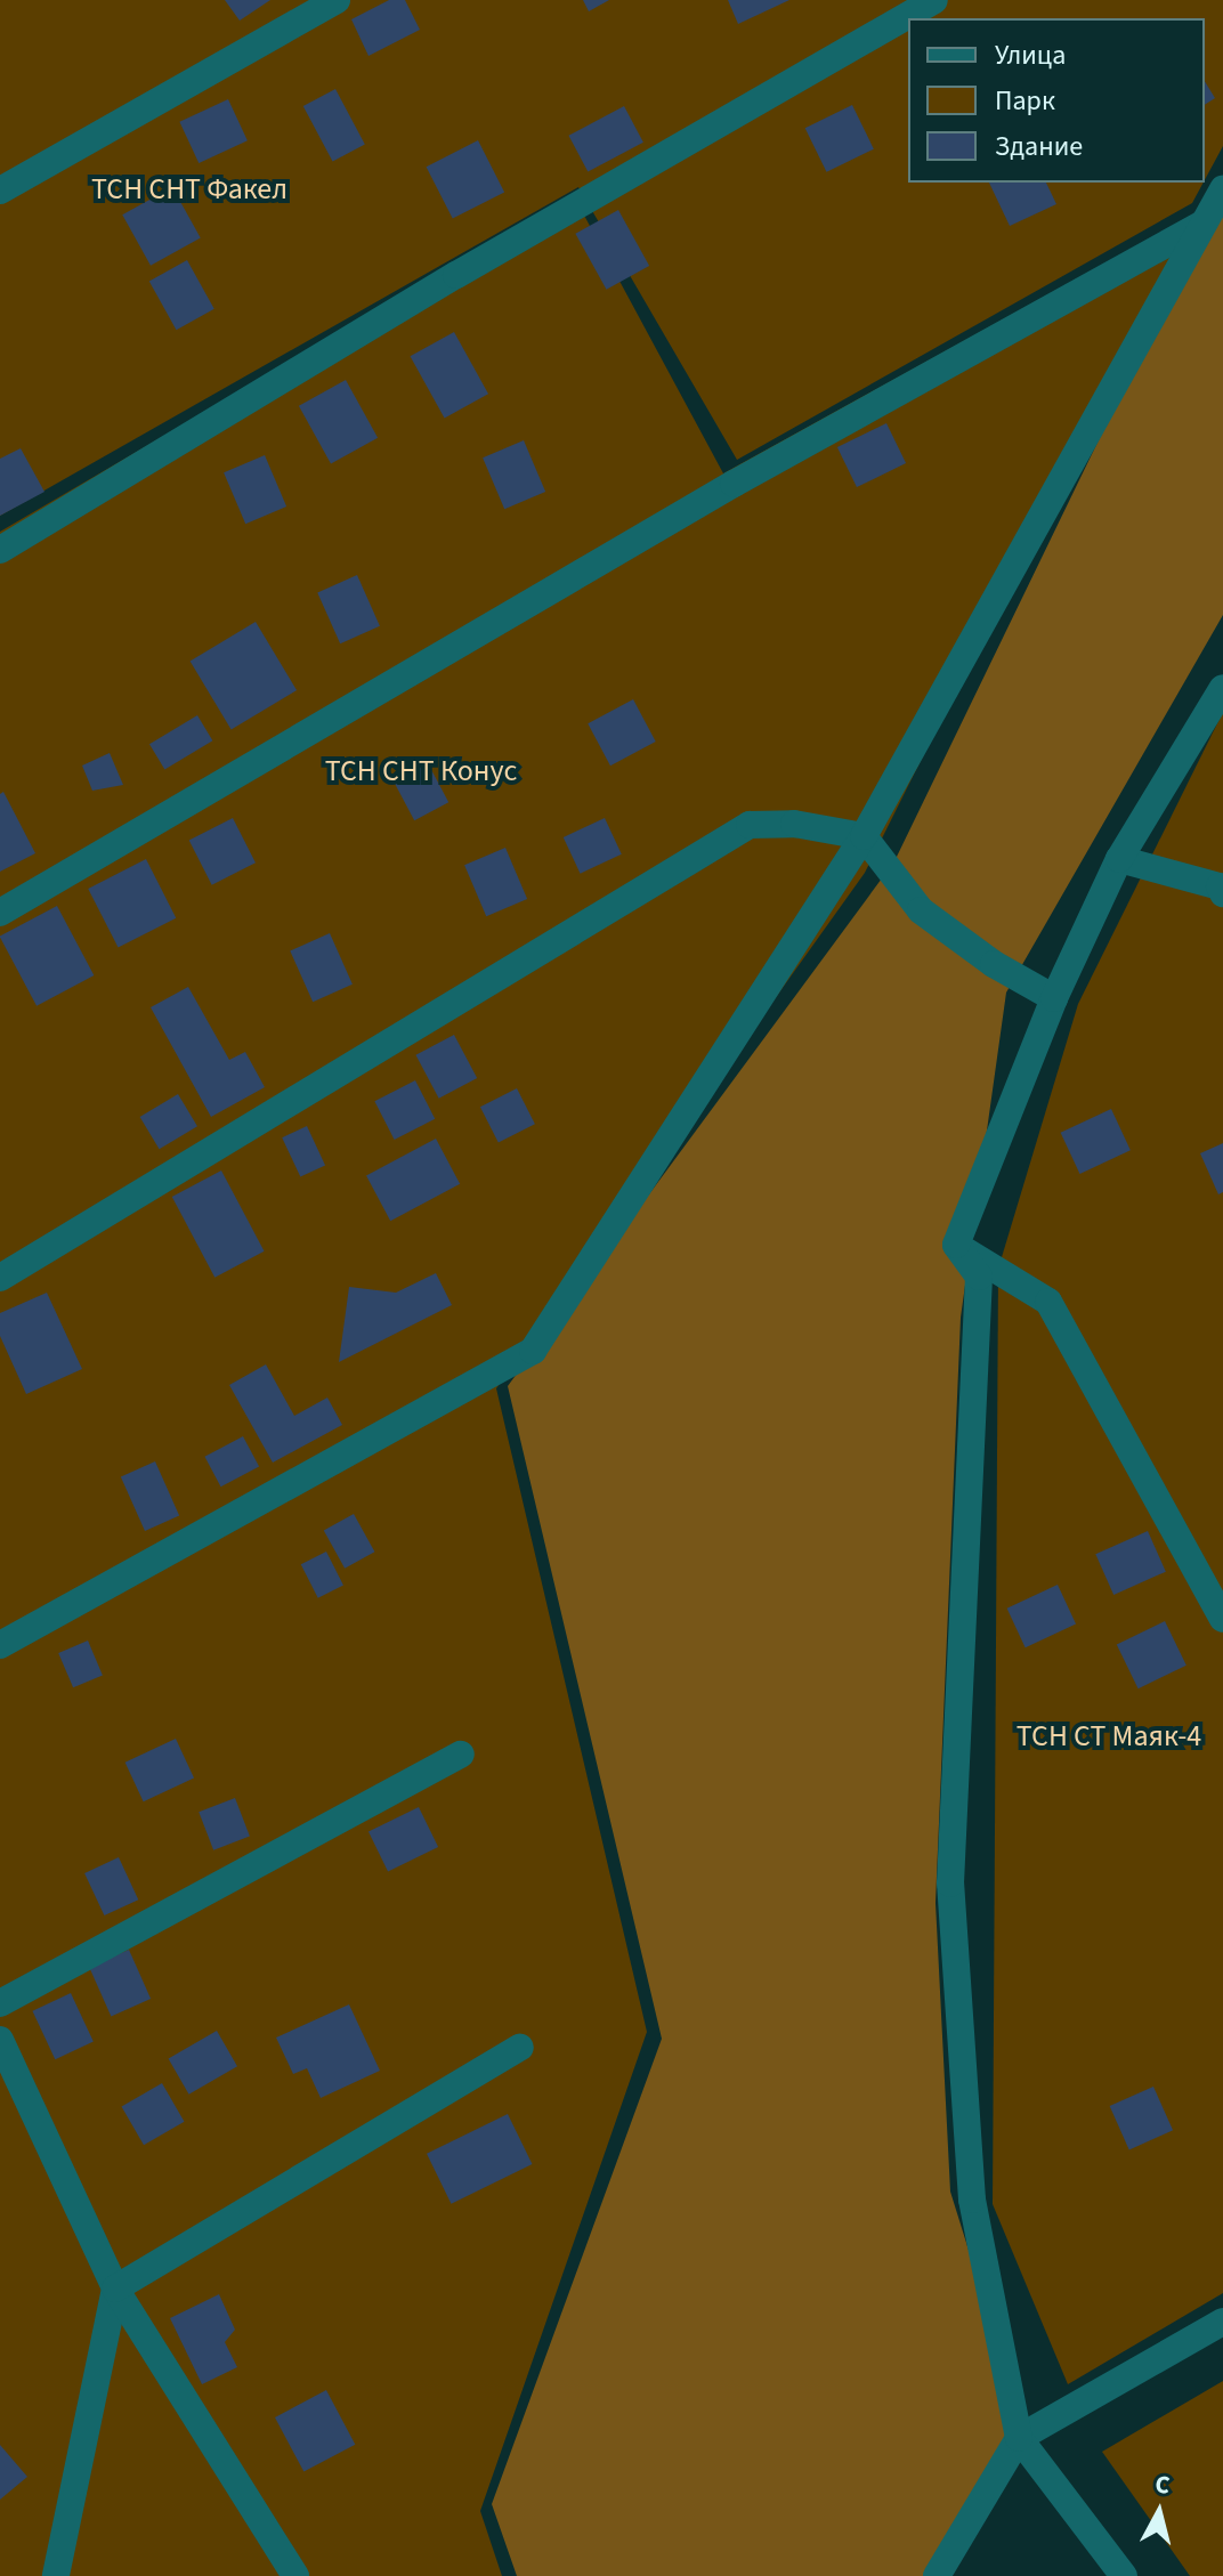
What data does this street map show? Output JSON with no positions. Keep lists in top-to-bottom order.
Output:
{
  "parks": ["ТСН СНТ Факел", "ТСН СНТ Конус", "ТСН СТ Маяк-4"],
  "legend": ["Улица", "Парк", "Здание"],
  "north": "top"
}
